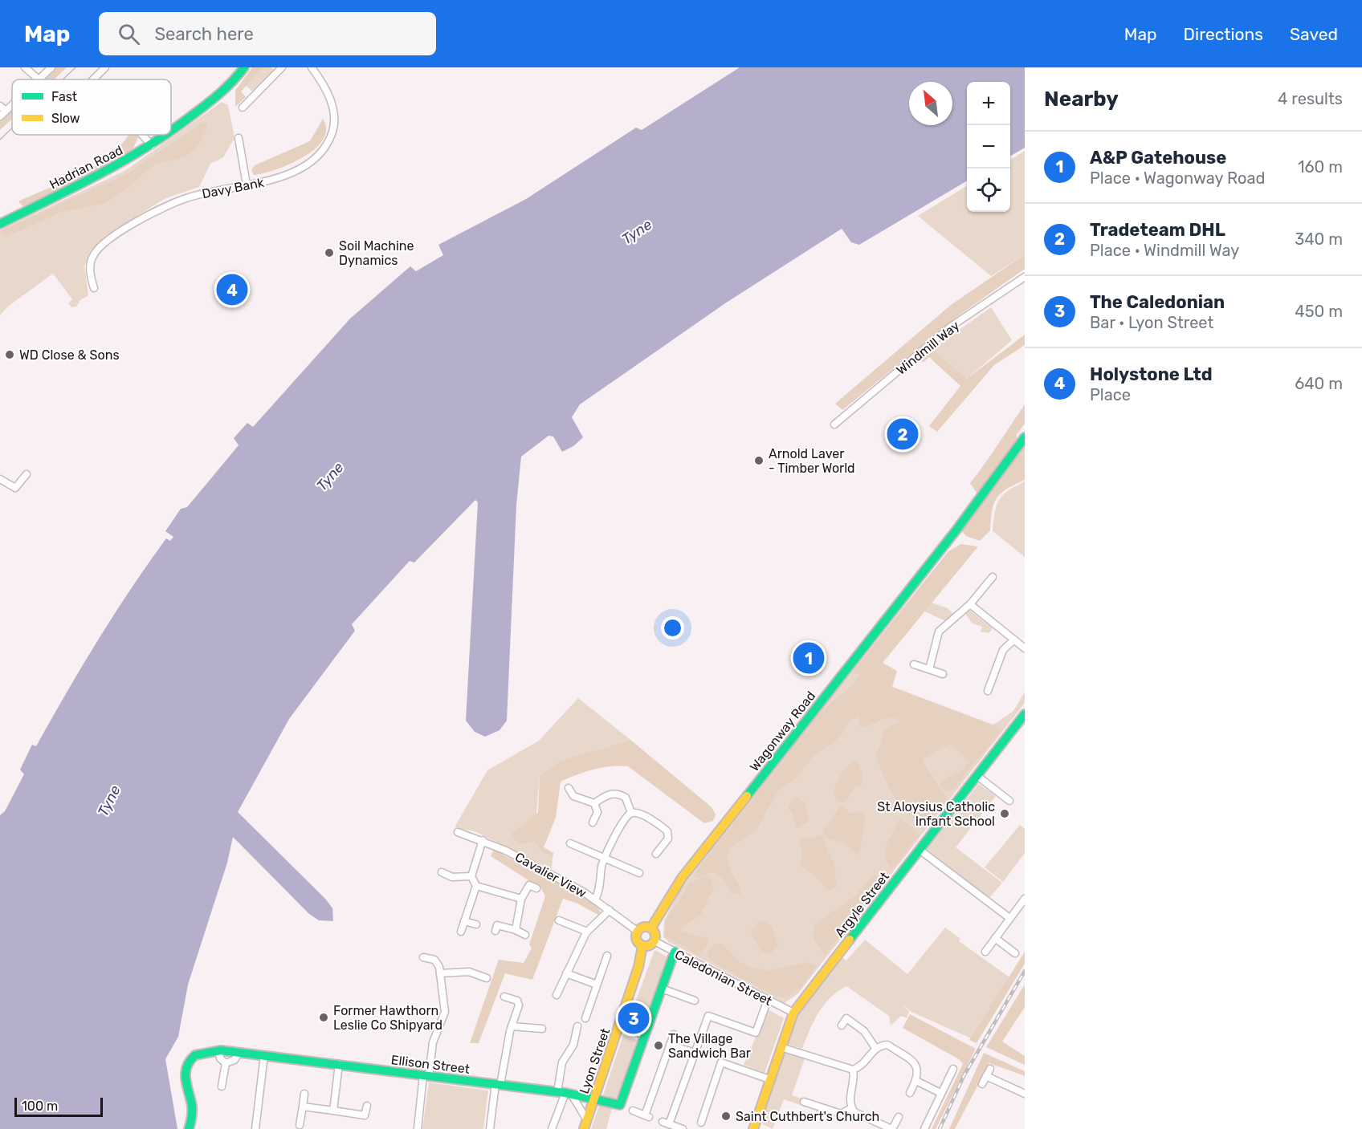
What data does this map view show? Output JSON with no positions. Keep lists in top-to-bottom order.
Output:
{
  "streets": {
    "main road": [
      "Hadrian Road",
      "Wagonway Road",
      "Argyle Street",
      "Lyon Street",
      "Ellison Street"
    ],
    "street": [
      "Davy Bank",
      "Windmill Way",
      "Cavalier View",
      "Caledonian Street"
    ]
  },
  "crossings": [
    ["Wagonway Road", "Cavalier View"],
    ["Wagonway Road", "Caledonian Street"],
    ["Wagonway Road", "Lyon Street"],
    ["Cavalier View", "Caledonian Street"],
    ["Cavalier View", "Lyon Street"],
    ["Argyle Street", "Caledonian Street"],
    ["Caledonian Street", "Lyon Street"],
    ["Lyon Street", "Ellison Street"]
  ],
  "water": ["Tyne"],
  "places": [
    "Soil Machine Dynamics",
    "WD Close & Sons",
    "Arnold Laver - Timber World",
    "St Aloysius Catholic Infant School",
    "Former Hawthorn Leslie Co Shipyard",
    "The Village Sandwich Bar",
    "Saint Cuthbert's Church"
  ],
  "legend": ["Fast", "Slow"],
  "scale_bar": "100 m",
  "north": "top left",
  "page": {
    "header": "Map",
    "search": "Search here",
    "nav": ["Map", "Directions", "Saved"],
    "heading": ["Nearby", "4 results"],
    "map_buttons": ["+", "−"],
    "list": [
      {
        "mark": "1",
        "name": "A&P Gatehouse",
        "note": "Place · Wagonway Road",
        "value": "160 m"
      },
      {
        "mark": "2",
        "name": "Tradeteam DHL",
        "note": "Place · Windmill Way",
        "value": "340 m"
      },
      {
        "mark": "3",
        "name": "The Caledonian",
        "note": "Bar · Lyon Street",
        "value": "450 m"
      },
      {
        "mark": "4",
        "name": "Holystone Ltd",
        "note": "Place",
        "value": "640 m"
      }
    ],
    "pins": [
      "4",
      "2",
      "1",
      "3"
    ],
    "scale": "100 m"
  }
}
